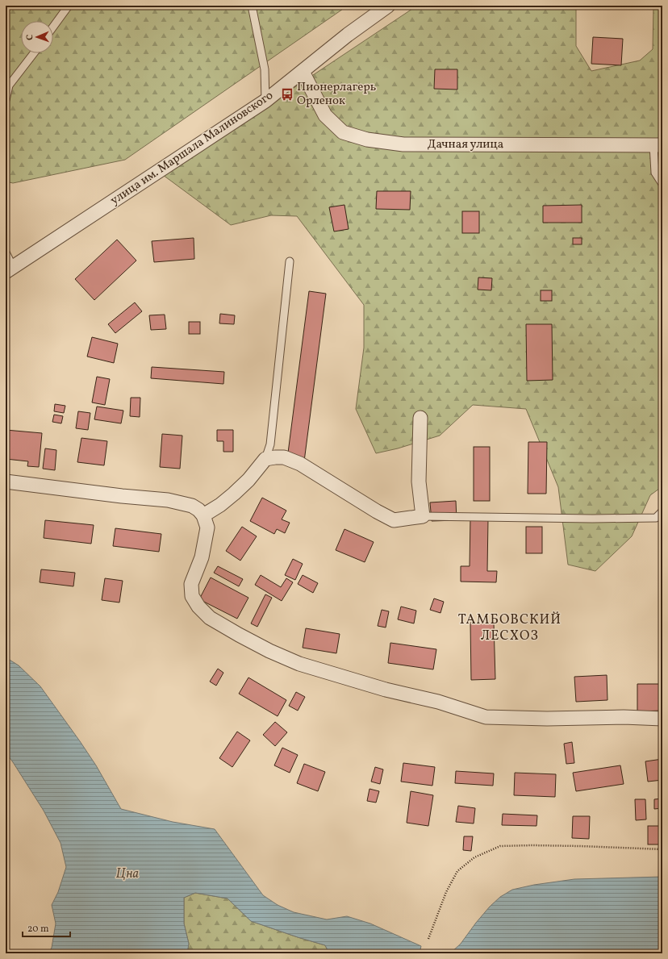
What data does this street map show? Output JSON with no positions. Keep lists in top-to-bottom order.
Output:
{
  "streets": {
    "street": ["Дачная улица", "улица им. Маршала Малиновского"]
  },
  "crossings": [
    ["Дачная улица", "улица им. Маршала Малиновского"]
  ],
  "districts": ["ТАМБОВСКИЙ ЛЕСХОЗ"],
  "water": ["Цна"],
  "places": {
    "bus stop": ["Пионерлагерь Орленок"]
  },
  "scale_bar": "20 m",
  "north": "left"
}
